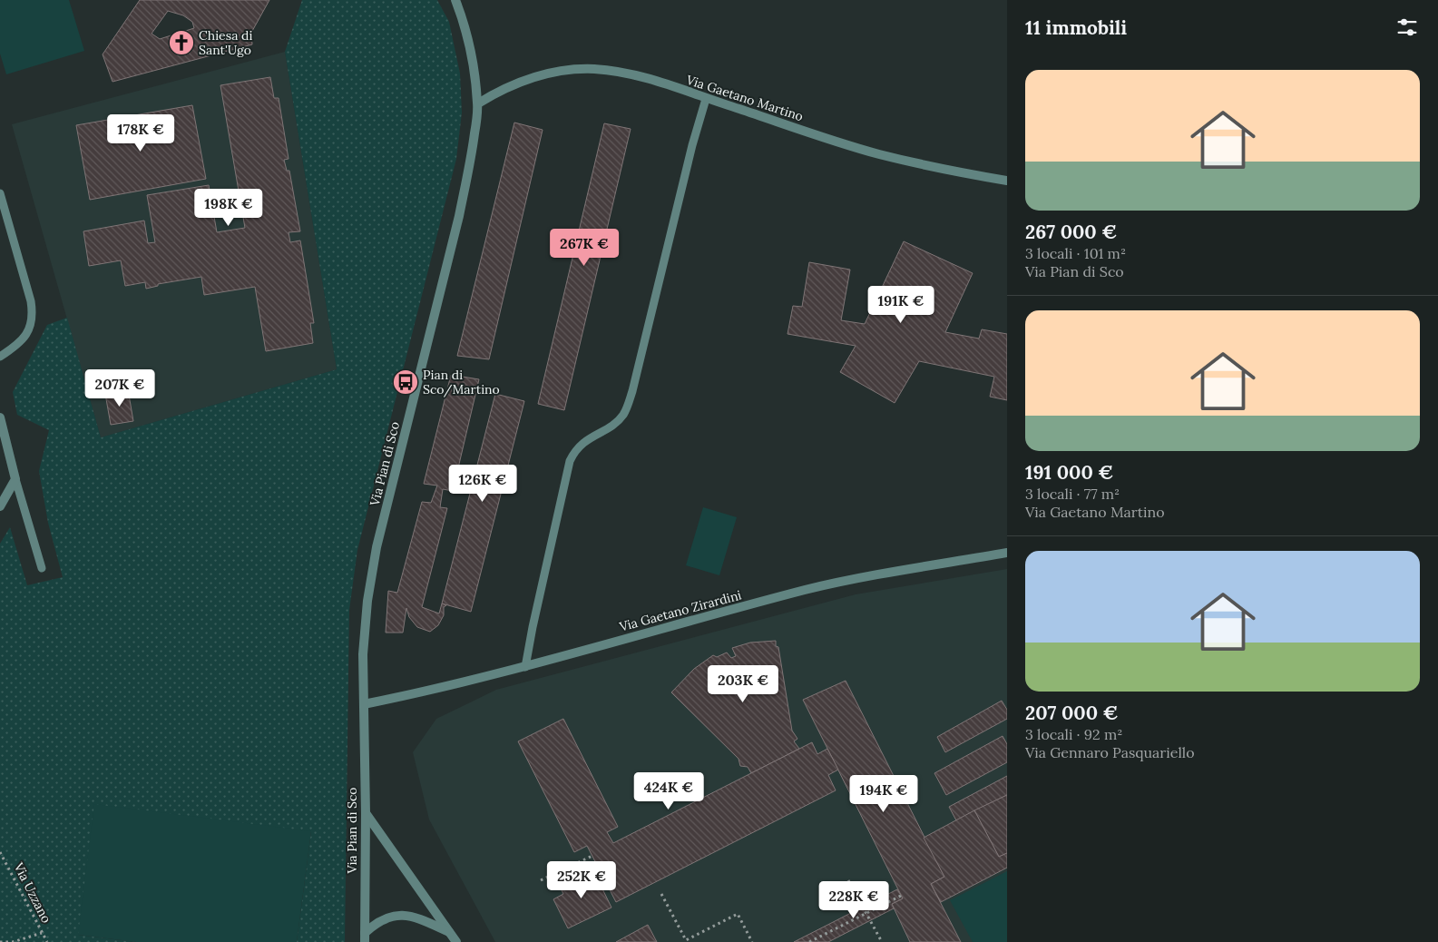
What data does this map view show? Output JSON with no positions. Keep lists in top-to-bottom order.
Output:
{
  "streets": {
    "street": ["Via Gaetano Martino", "Via Pian di Sco", "Via Gaetano Zirardini"],
    "path": ["Via Uzzano"]
  },
  "crossings": [
    ["Via Gaetano Martino", "Via Pian di Sco"],
    ["Via Pian di Sco", "Via Gaetano Zirardini"]
  ],
  "places": {
    "church": ["Chiesa di Sant'Ugo"],
    "bus stop": ["Pian di Sco/Martino"]
  },
  "page": {
    "heading": "11 immobili",
    "list": [
      {
        "name": "267 000 €",
        "note": "3 locali · 101 m² · Via Pian di Sco"
      },
      {
        "name": "191 000 €",
        "note": "3 locali · 77 m² · Via Gaetano Martino"
      },
      {
        "name": "207 000 €",
        "note": "3 locali · 92 m² · Via Gennaro Pasquariello"
      }
    ],
    "price": [
      "178K €",
      "198K €",
      "267K €",
      "191K €",
      "207K €",
      "126K €",
      "203K €",
      "424K €",
      "194K €",
      "252K €",
      "228K €"
    ]
  }
}
